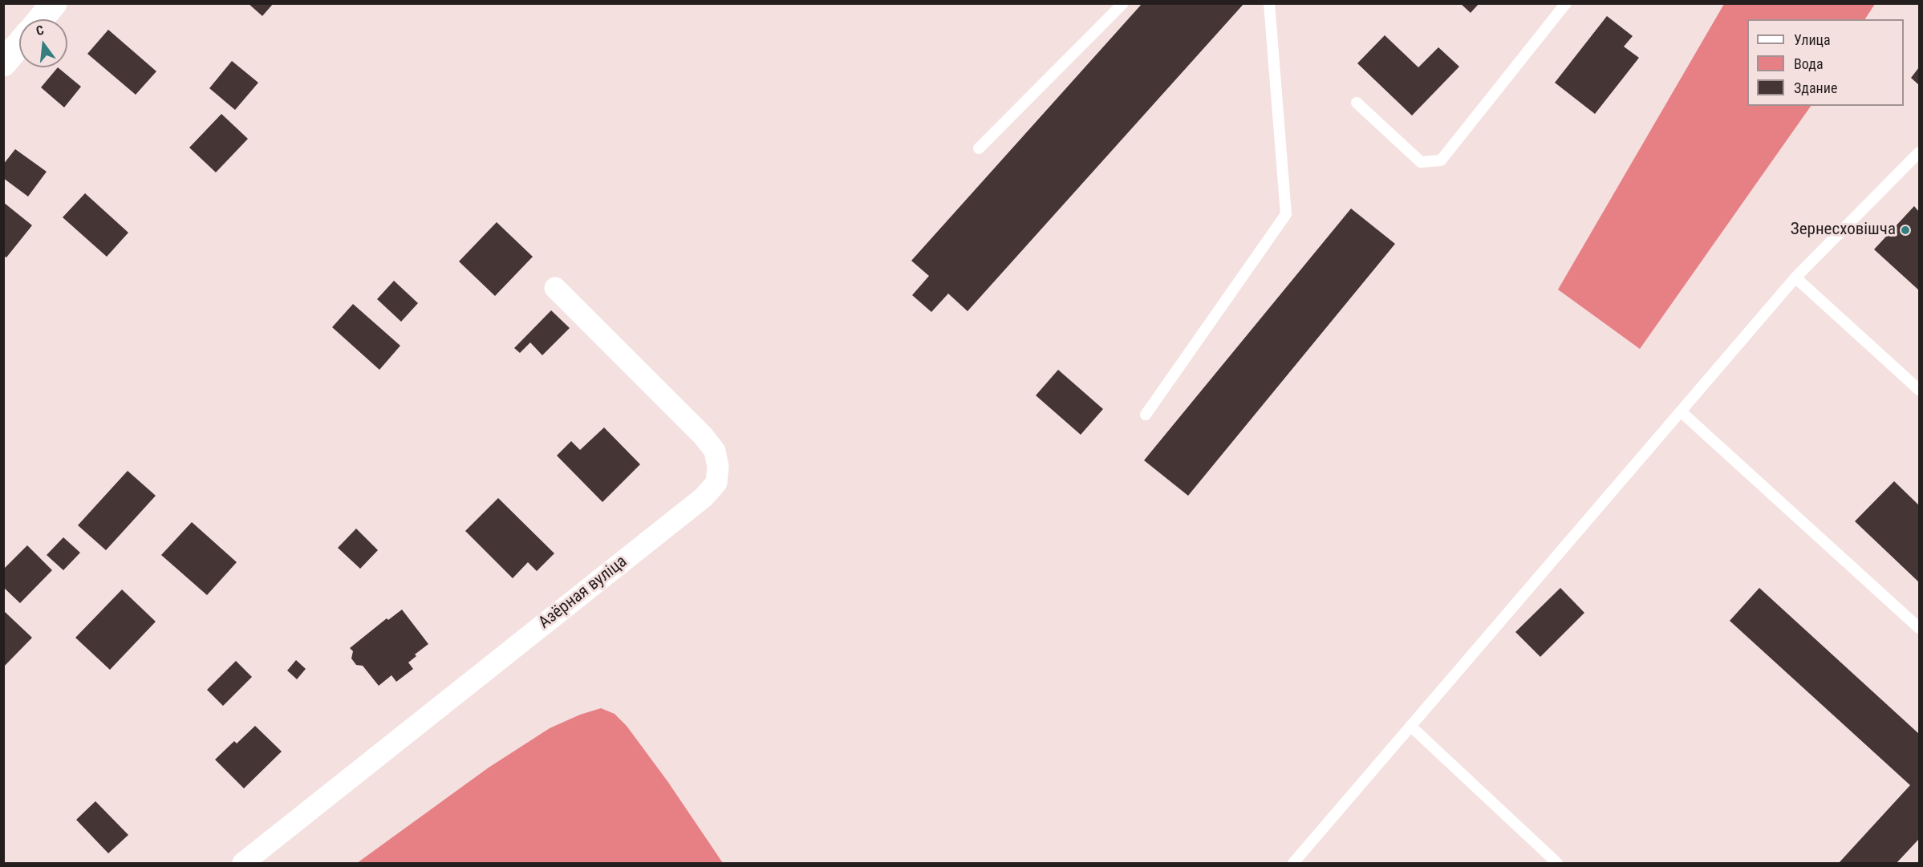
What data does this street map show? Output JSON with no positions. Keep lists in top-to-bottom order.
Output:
{
  "streets": {
    "street": ["Азёрная вуліца"]
  },
  "places": ["Зернесховішча"],
  "legend": ["Улица", "Вода", "Здание"],
  "north": "top"
}
